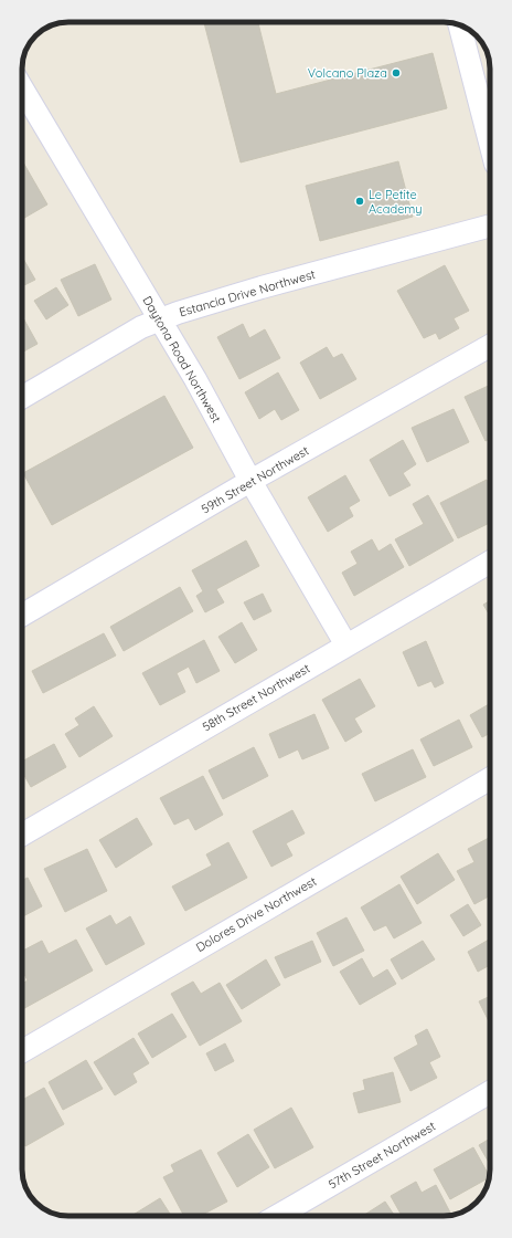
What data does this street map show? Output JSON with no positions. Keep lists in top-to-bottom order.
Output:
{
  "streets": {
    "street": [
      "Estancia Drive Northwest",
      "Daytona Road Northwest",
      "59th Street Northwest",
      "58th Street Northwest",
      "Dolores Drive Northwest",
      "57th Street Northwest"
    ]
  },
  "crossings": [
    ["Estancia Drive Northwest", "Daytona Road Northwest"],
    ["Daytona Road Northwest", "59th Street Northwest"],
    ["Daytona Road Northwest", "58th Street Northwest"]
  ],
  "places": ["Volcano Plaza", "Le Petite Academy"]
}
